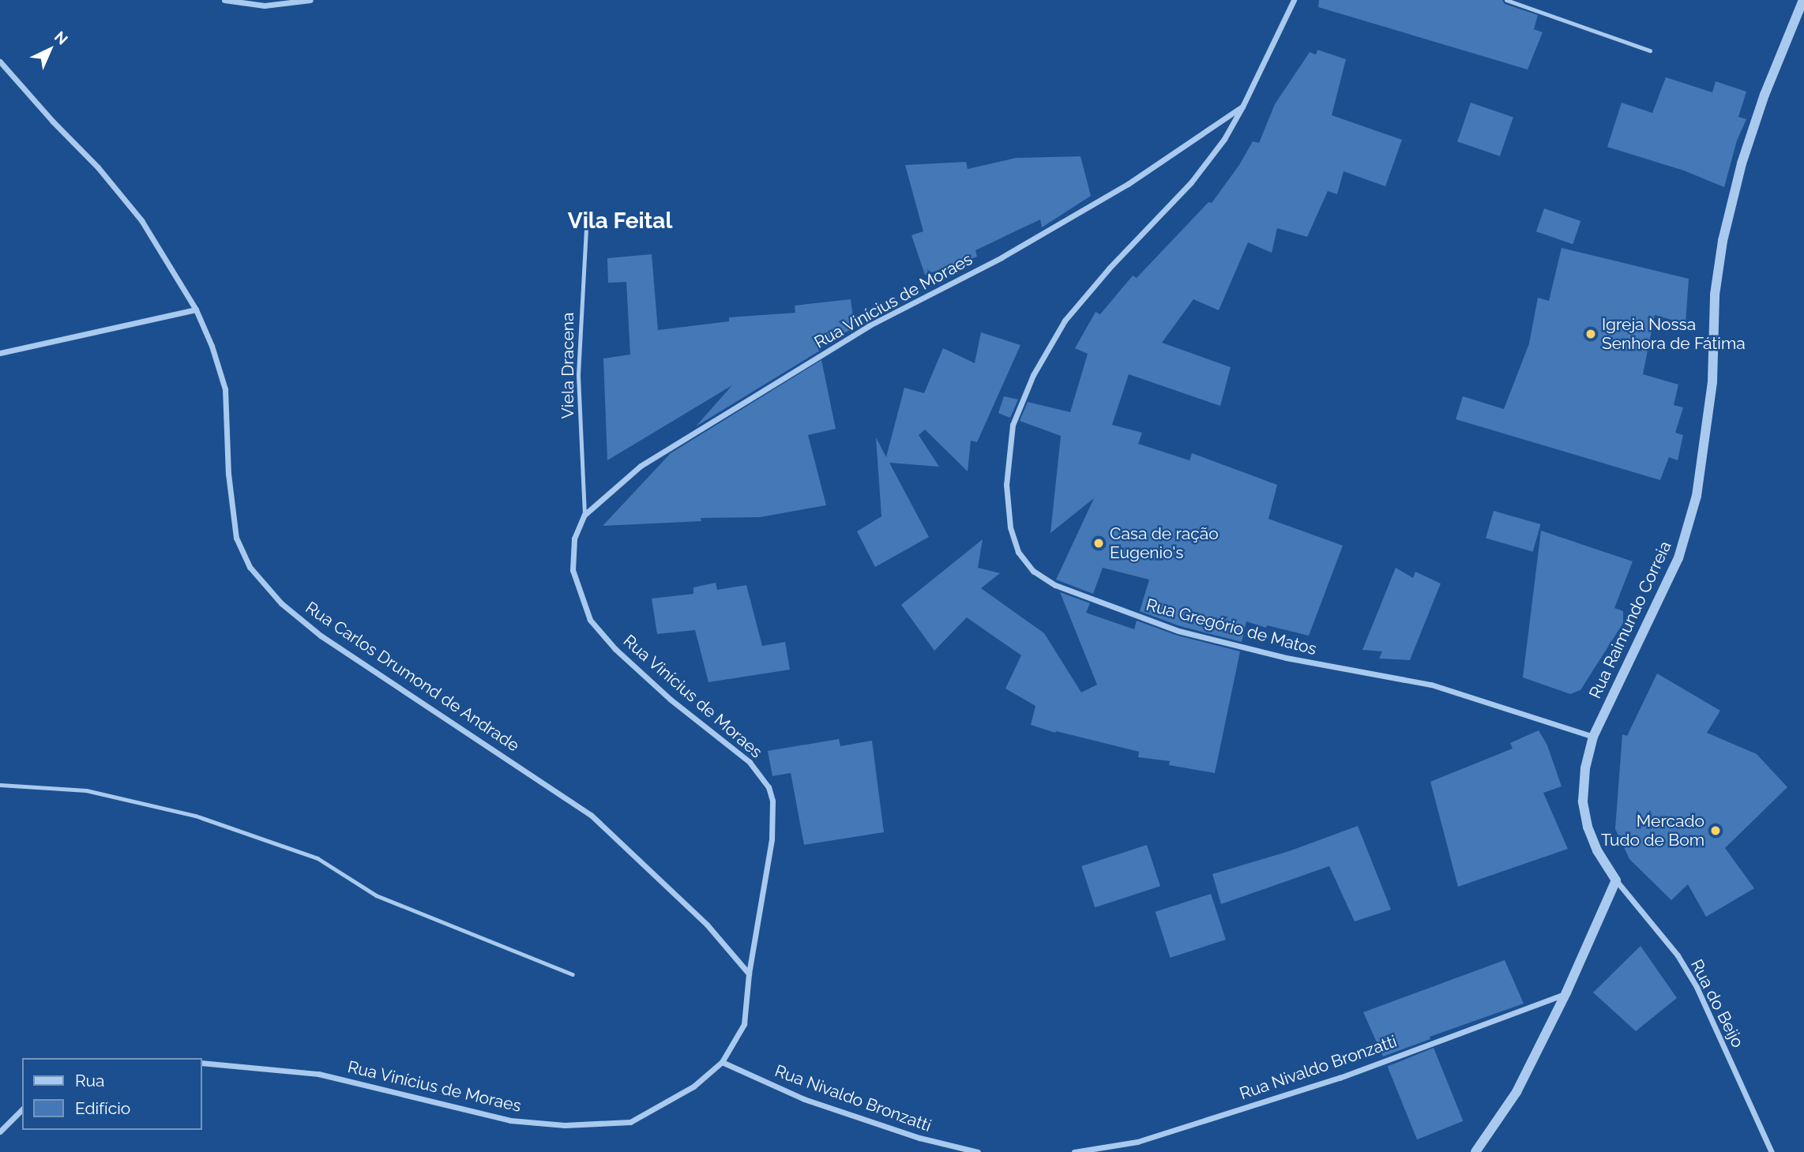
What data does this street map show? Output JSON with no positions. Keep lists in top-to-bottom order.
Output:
{
  "streets": {
    "street": [
      "Rua Vinícius de Moraes",
      "Rua Raimundo Correia",
      "Rua Gregório de Matos",
      "Rua Carlos Drumond de Andrade",
      "Rua do Beijo",
      "Rua Nivaldo Bronzatti"
    ],
    "lane": ["Viela Dracena"]
  },
  "crossings": [
    ["Rua Vinícius de Moraes", "Viela Dracena"],
    ["Rua Vinícius de Moraes", "Rua Gregório de Matos"],
    ["Rua Vinícius de Moraes", "Rua Carlos Drumond de Andrade"],
    ["Rua Vinícius de Moraes", "Rua Nivaldo Bronzatti"],
    ["Rua Raimundo Correia", "Rua Gregório de Matos"],
    ["Rua Raimundo Correia", "Rua do Beijo"]
  ],
  "districts": ["Vila Feital"],
  "places": ["Igreja Nossa Senhora de Fátima", "Casa de ração Eugenio's", "Mercado Tudo de Bom"],
  "legend": ["Rua", "Edifício"],
  "north": "top right"
}
